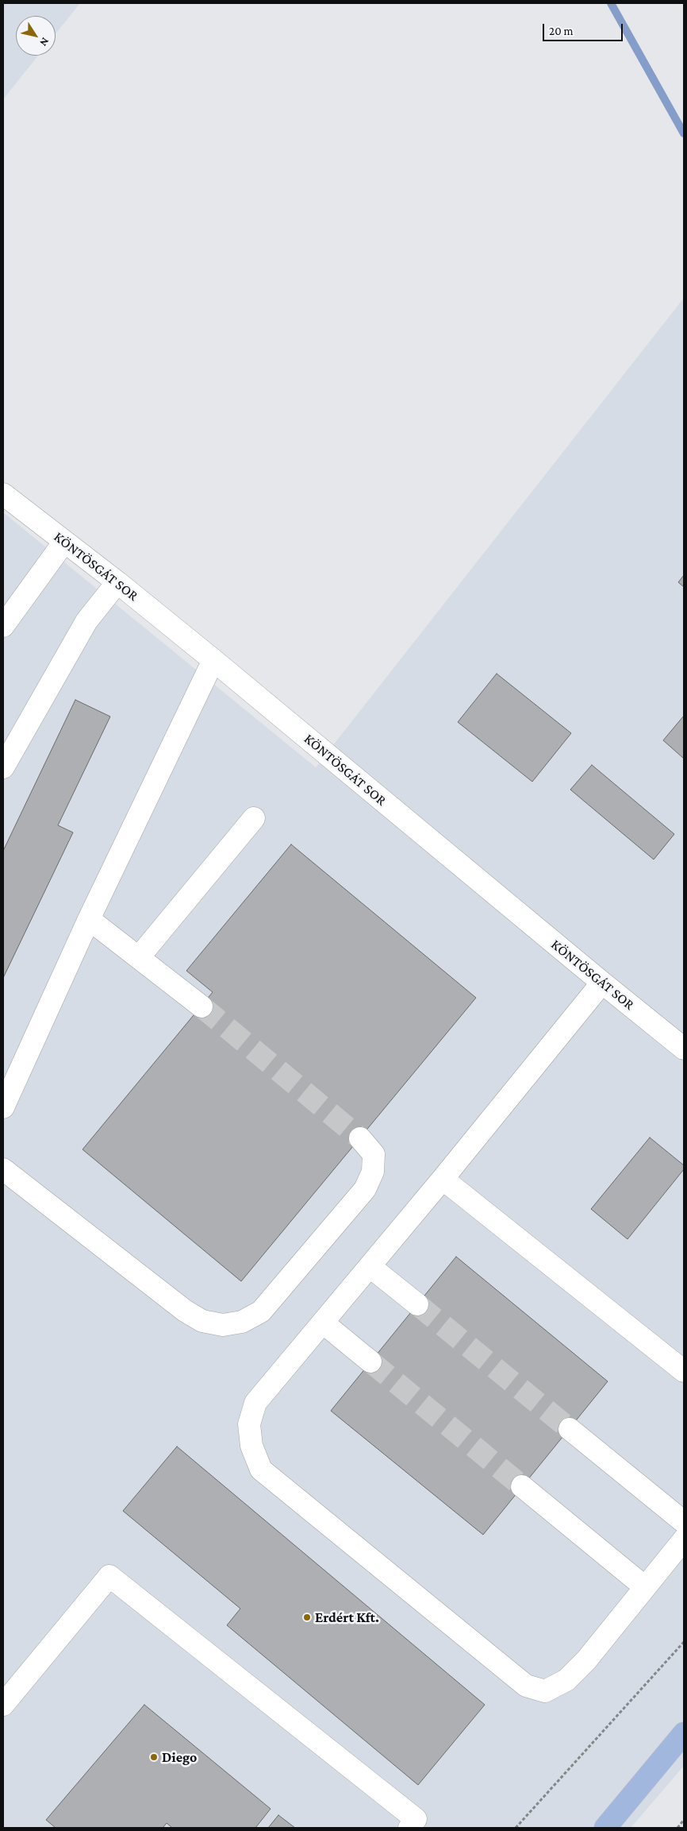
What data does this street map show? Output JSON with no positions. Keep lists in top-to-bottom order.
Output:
{
  "streets": {
    "street": ["KÖNTÖSGÁT SOR"]
  },
  "places": ["Erdért Kft.", "Diego"],
  "scale_bar": "20 m",
  "north": "bottom right"
}
